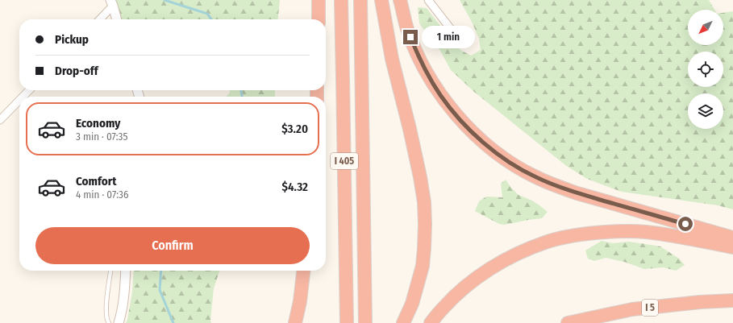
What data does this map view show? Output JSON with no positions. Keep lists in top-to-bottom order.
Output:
{
  "streets": {
    "highway": ["I 405", "I 5"]
  },
  "north": "bottom left",
  "page": {
    "banner": ["Pickup", "Drop-off"],
    "bubble": "1 min",
    "list": [
      {
        "name": "Economy",
        "note": "3 min · 07:35",
        "value": "$3.20"
      },
      {
        "name": "Comfort",
        "note": "4 min · 07:36",
        "value": "$4.32"
      }
    ],
    "buttons": "Confirm"
  }
}
